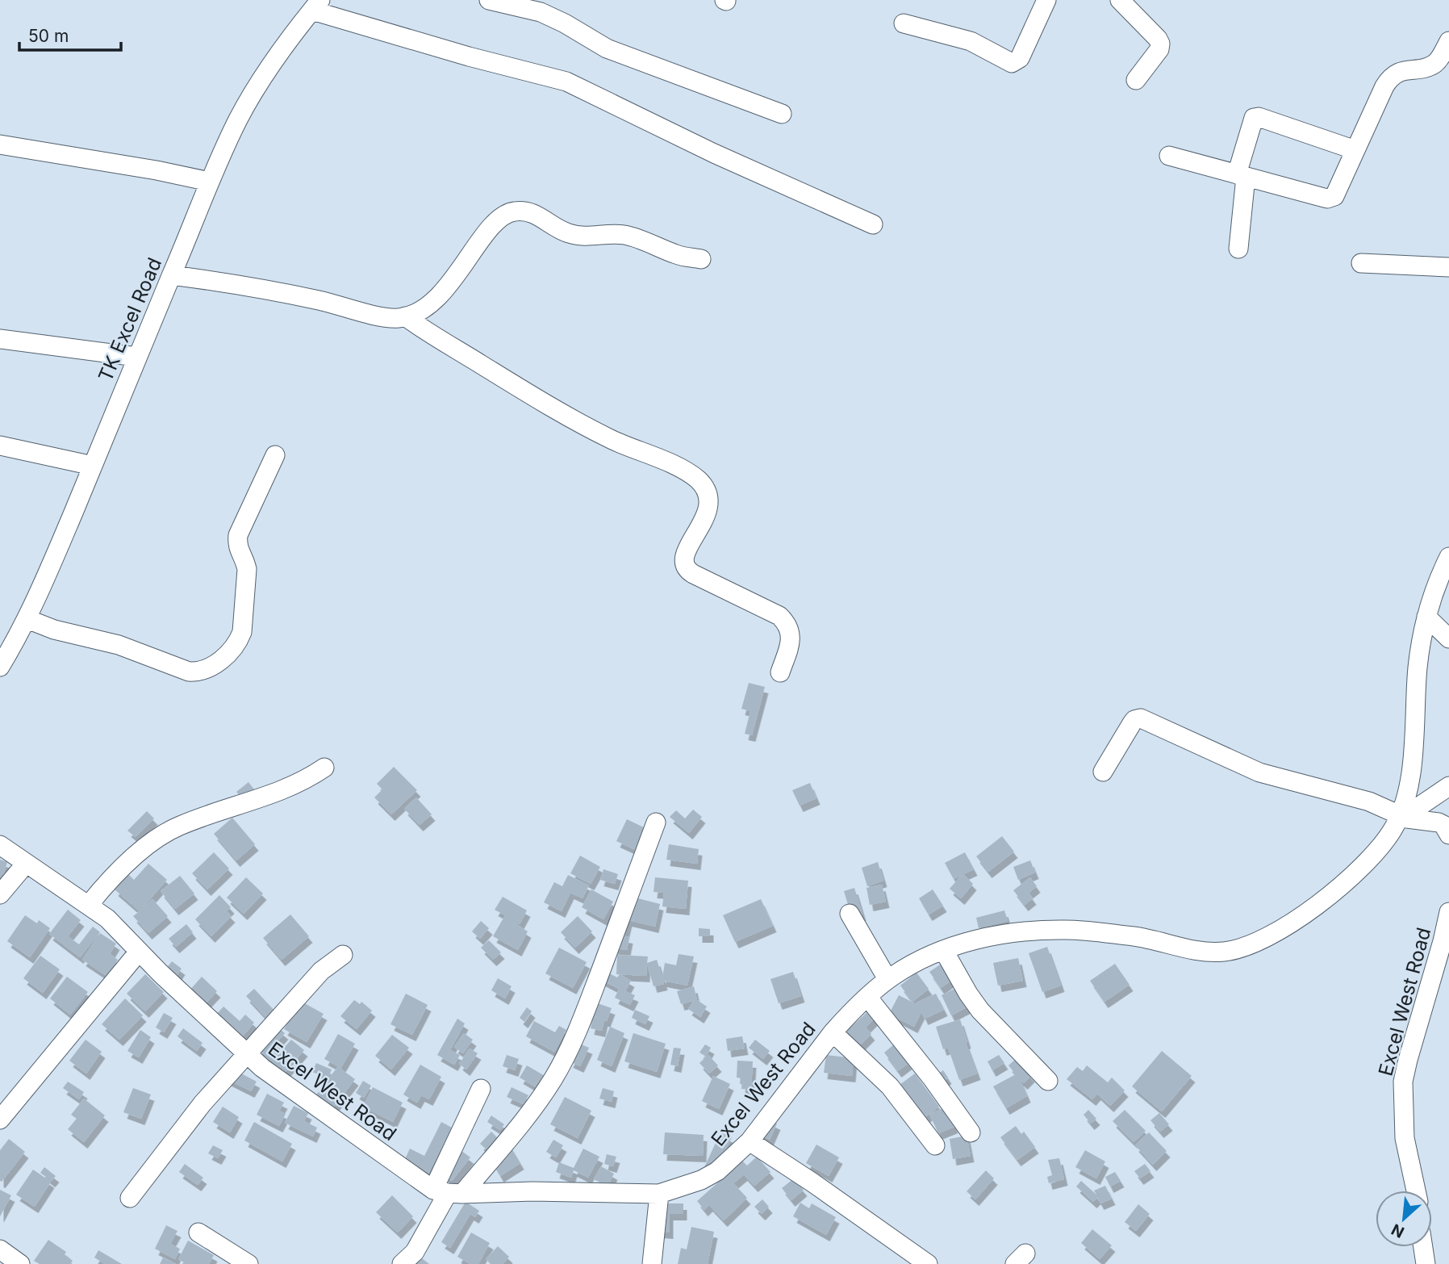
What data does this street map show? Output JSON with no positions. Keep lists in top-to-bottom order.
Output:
{
  "streets": {
    "street": ["TK Excel Road", "Excel West Road"]
  },
  "scale_bar": "50 m",
  "north": "bottom left"
}
